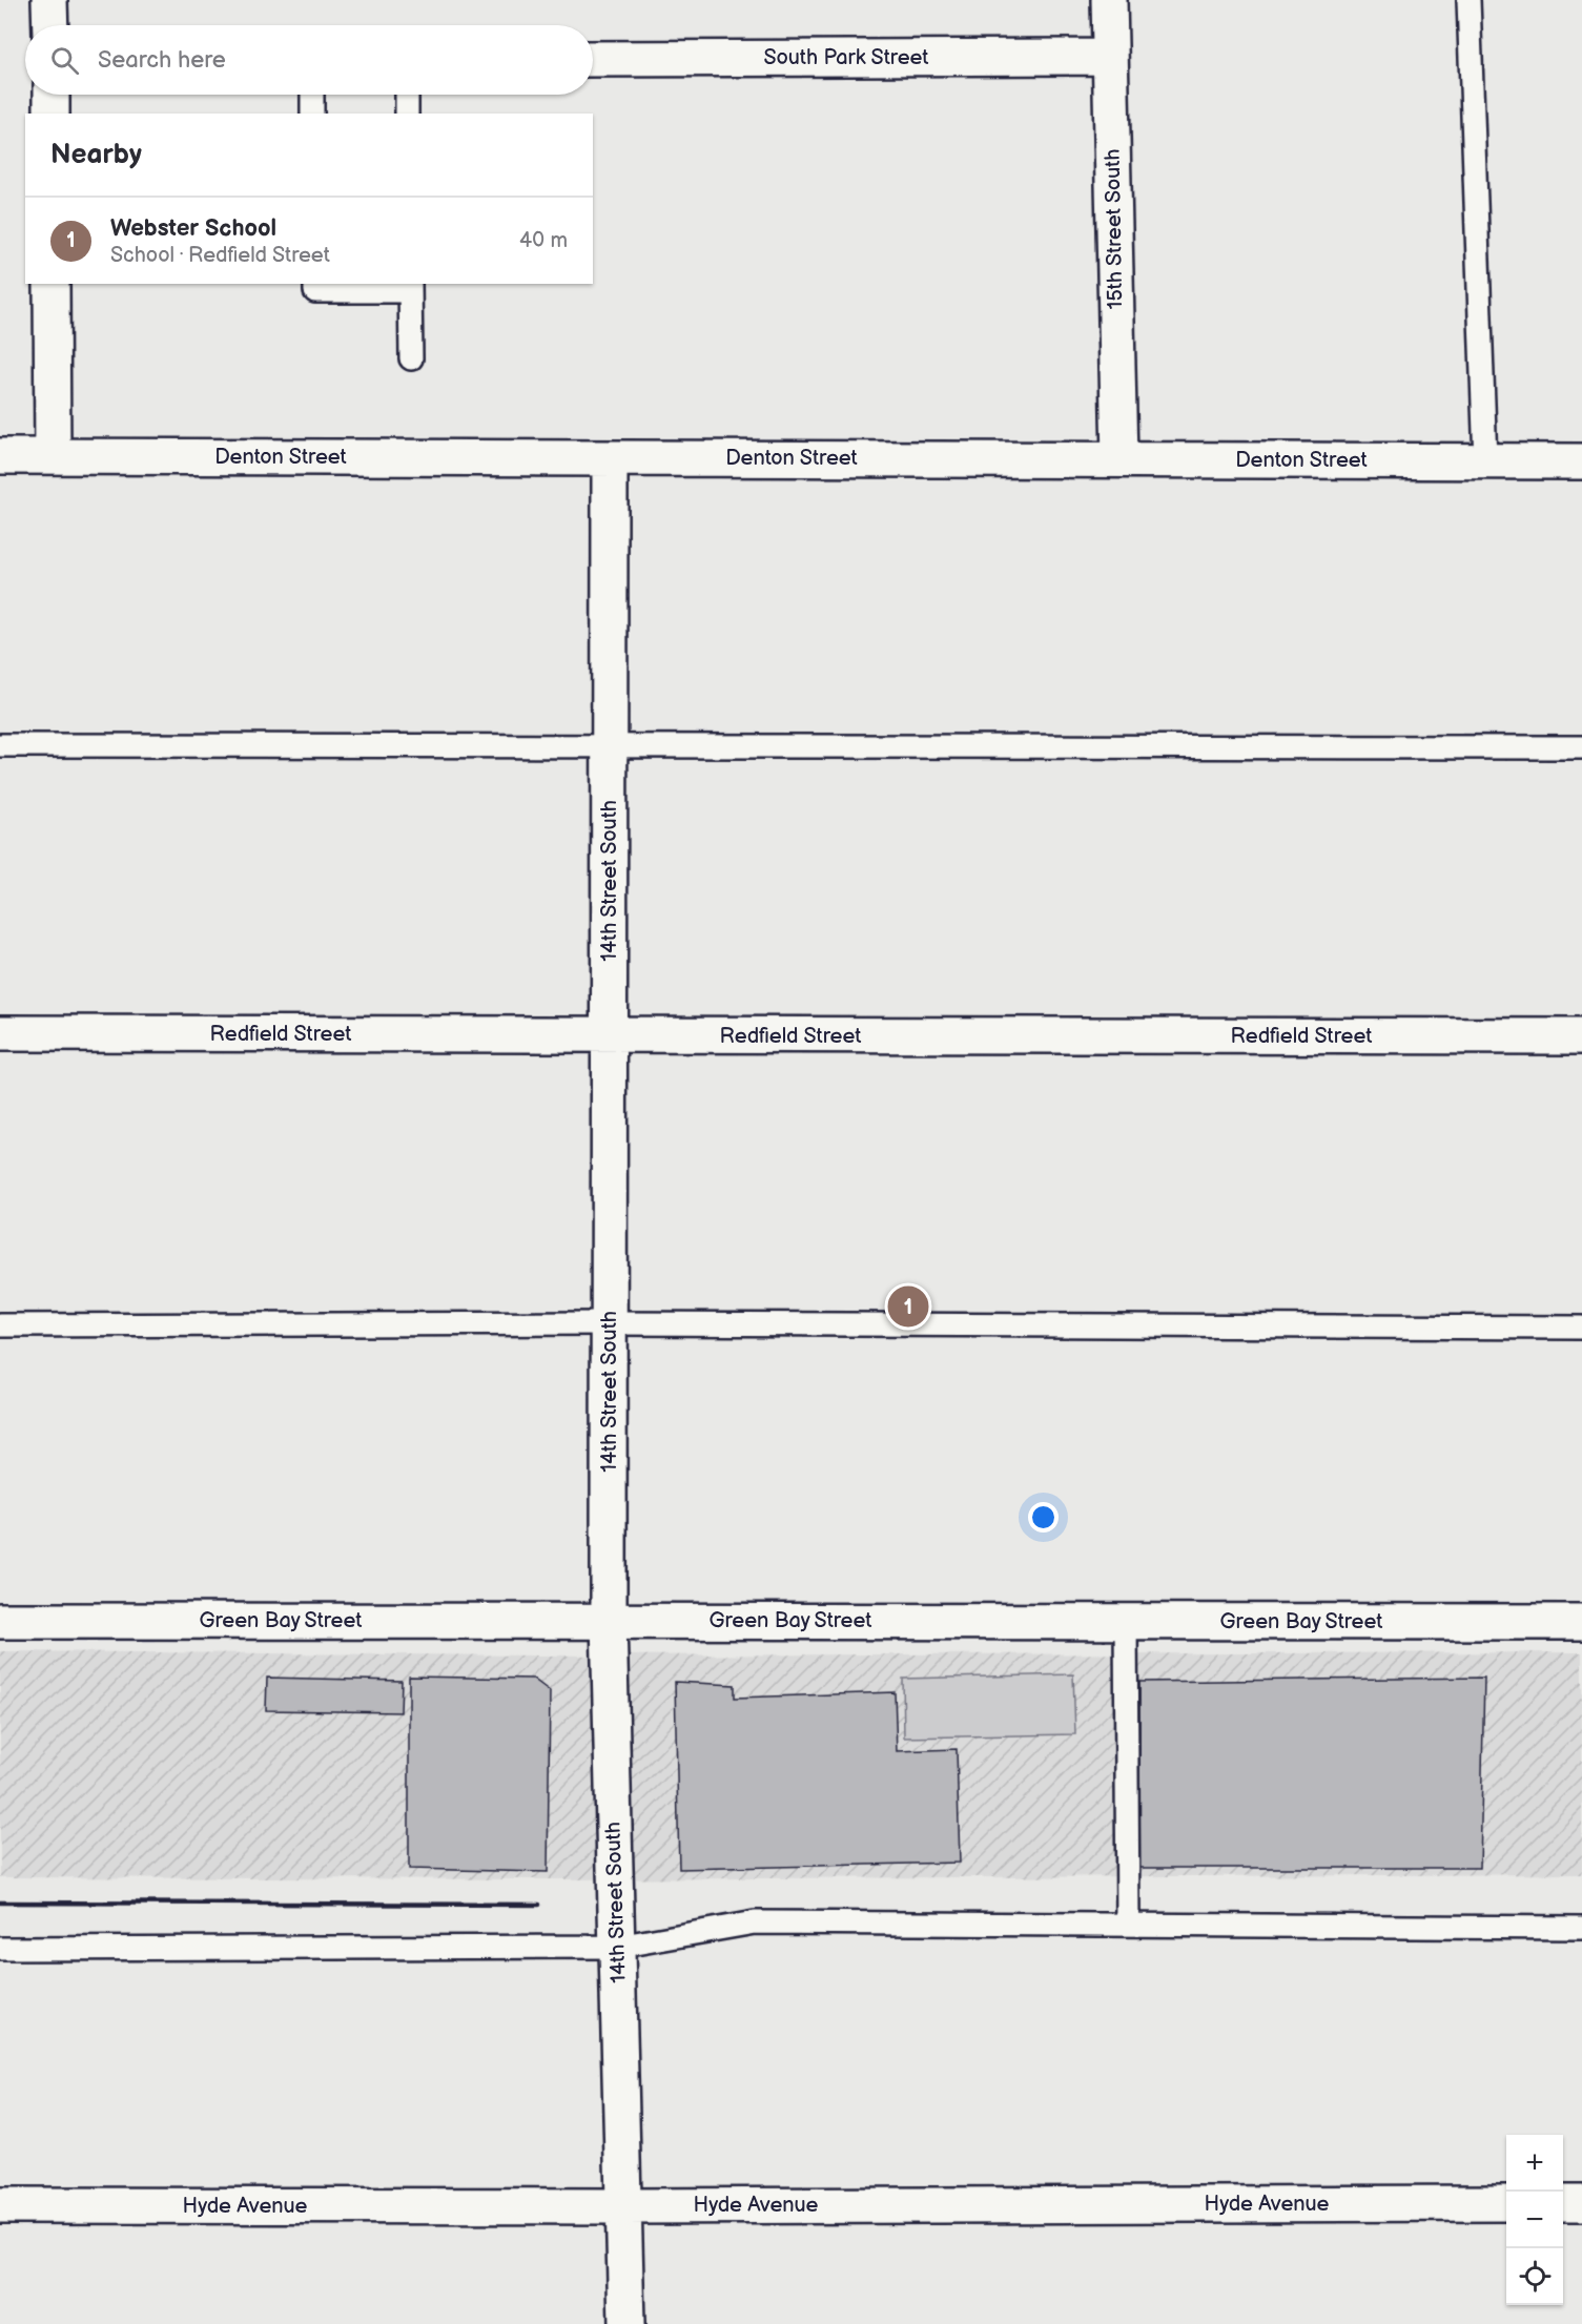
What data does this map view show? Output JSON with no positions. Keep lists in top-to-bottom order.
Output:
{
  "streets": {
    "street": [
      "South Park Street",
      "15th Street South",
      "Denton Street",
      "14th Street South",
      "Redfield Street",
      "Green Bay Street",
      "Hyde Avenue"
    ]
  },
  "crossings": [
    ["South Park Street", "15th Street South"],
    ["15th Street South", "Denton Street"],
    ["Denton Street", "14th Street South"],
    ["14th Street South", "Redfield Street"],
    ["14th Street South", "Green Bay Street"],
    ["14th Street South", "Hyde Avenue"]
  ],
  "page": {
    "search": "Search here",
    "heading": "Nearby",
    "list": [
      {
        "mark": "1",
        "name": "Webster School",
        "note": "School · Redfield Street",
        "value": "40 m"
      }
    ],
    "pins": "1",
    "map_buttons": ["+", "−"]
  }
}
